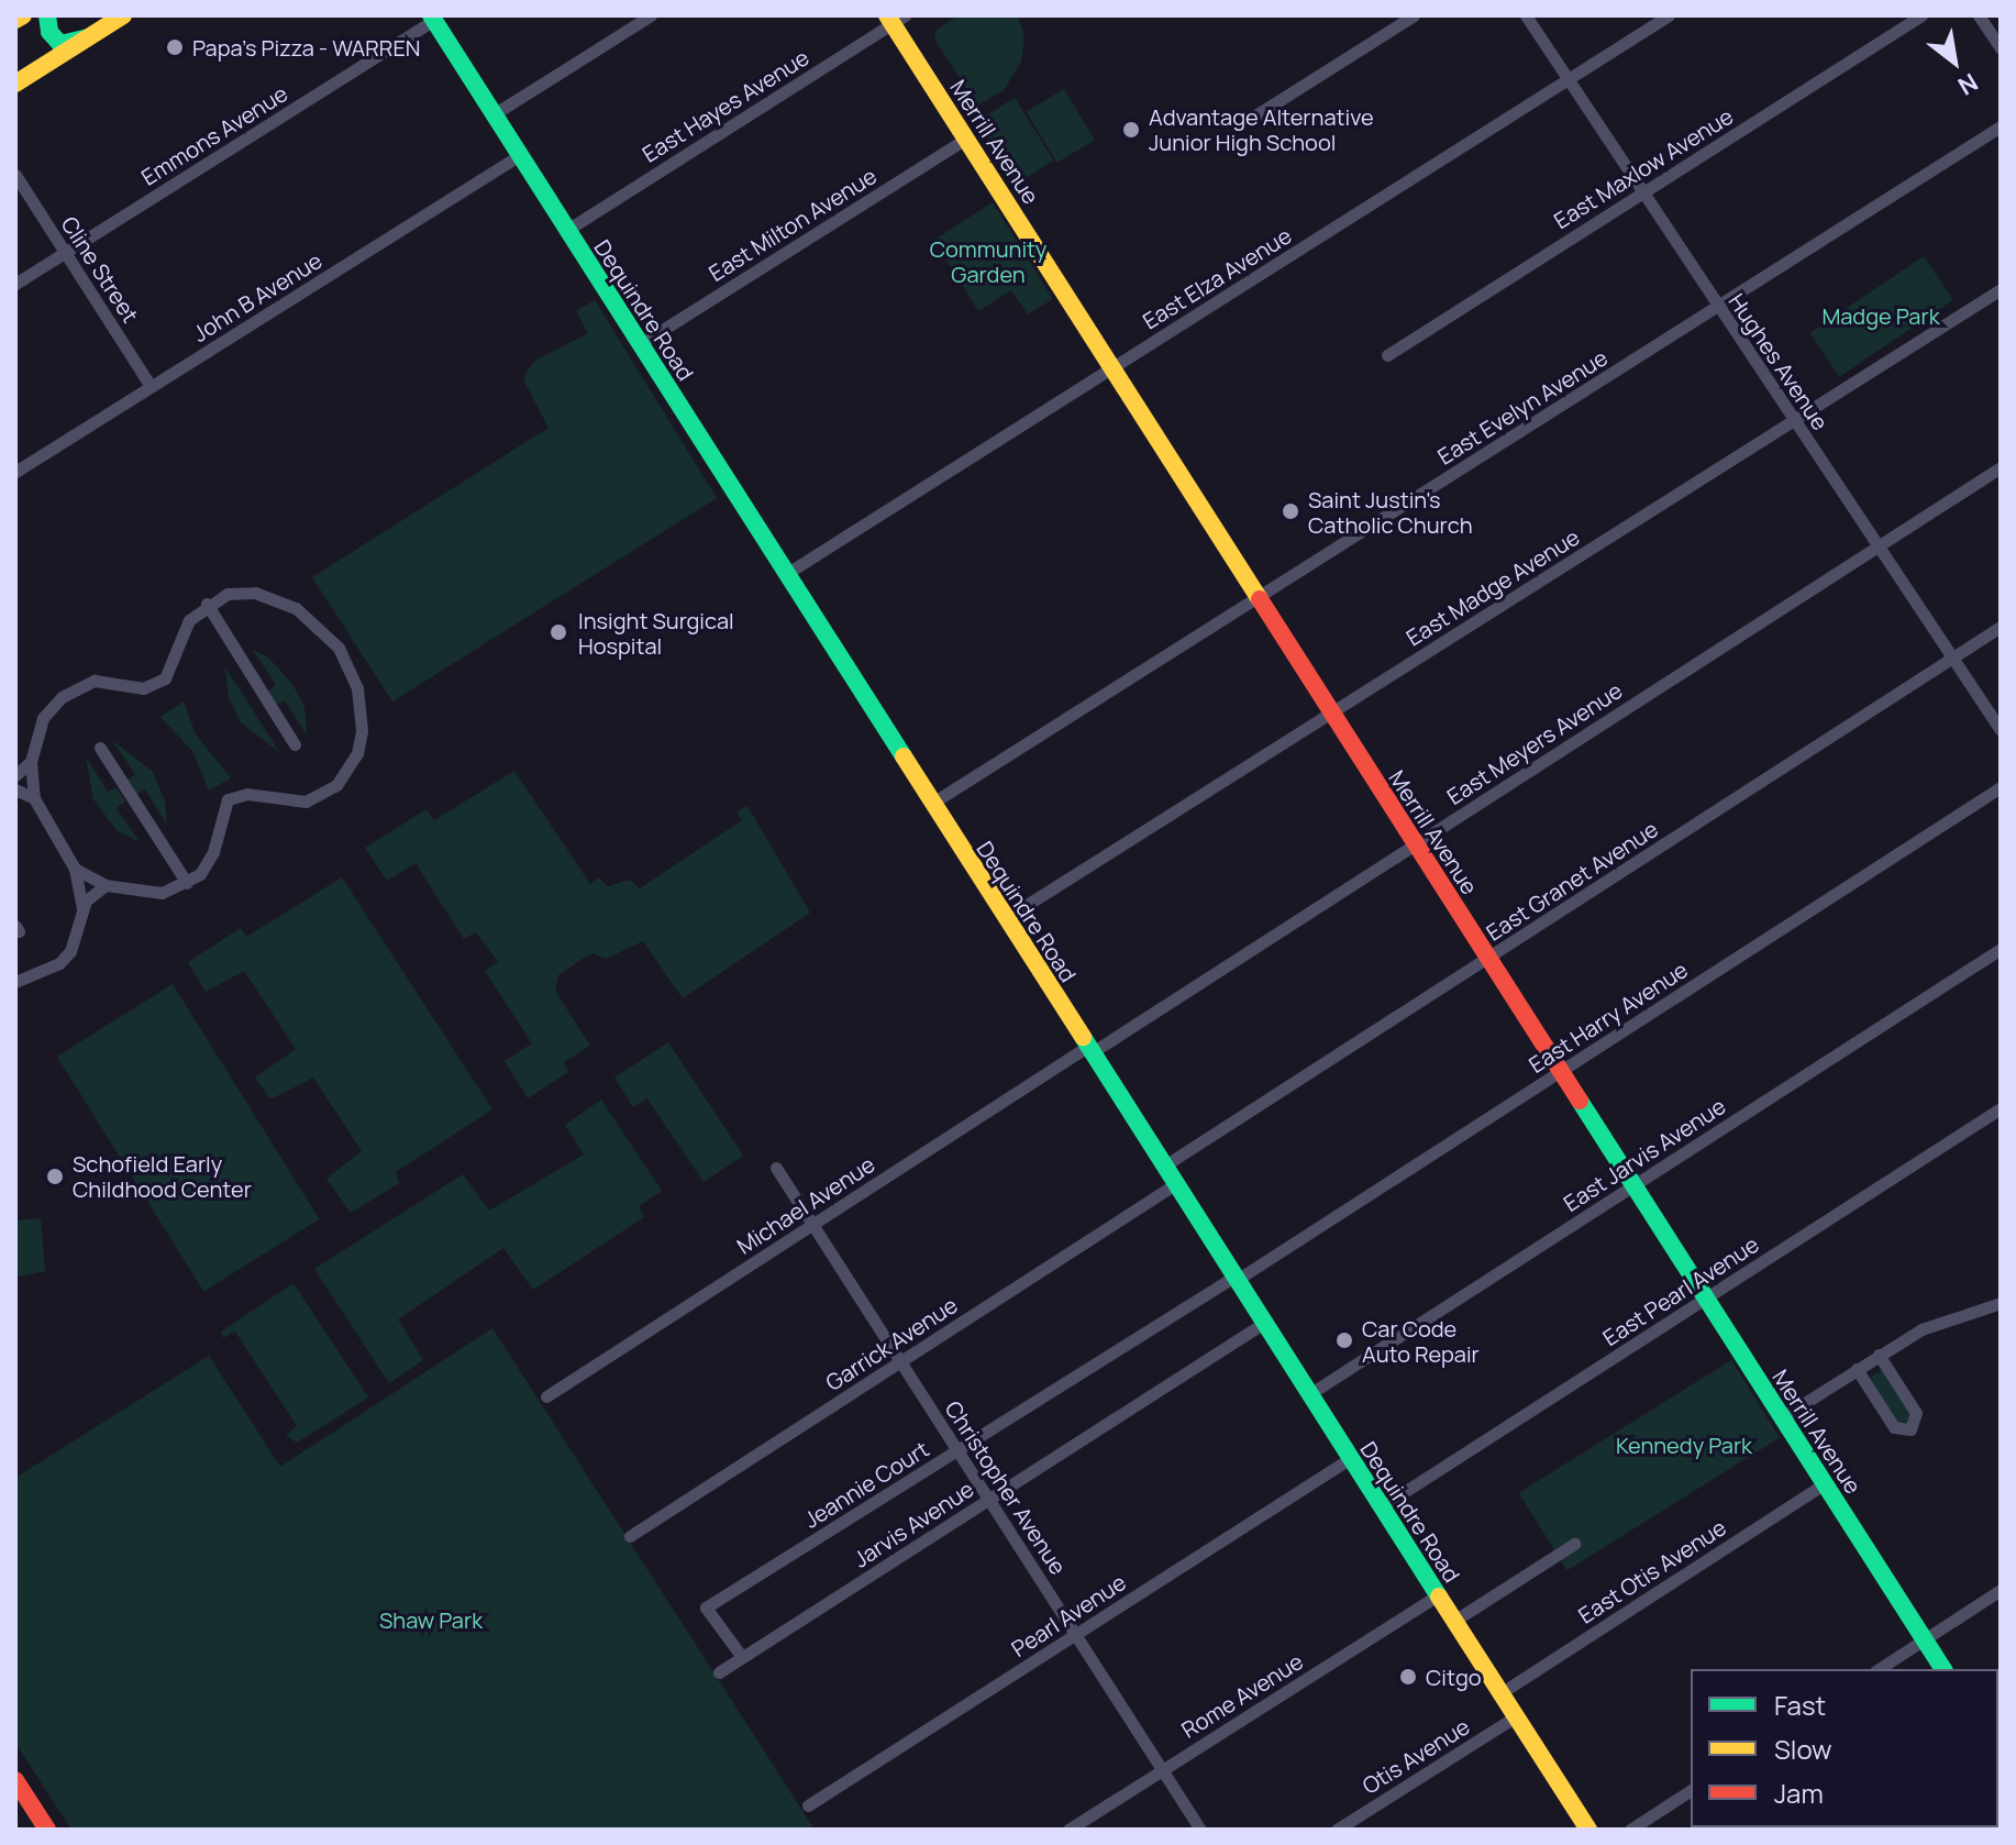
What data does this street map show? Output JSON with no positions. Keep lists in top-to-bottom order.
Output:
{
  "streets": {
    "main road": ["Merrill Avenue", "Dequindre Road"],
    "street": [
      "East Hayes Avenue",
      "Emmons Avenue",
      "East Maxlow Avenue",
      "East Milton Avenue",
      "Cline Street",
      "East Elza Avenue",
      "John B Avenue",
      "Hughes Avenue",
      "East Evelyn Avenue",
      "East Madge Avenue",
      "East Meyers Avenue",
      "East Granet Avenue",
      "East Harry Avenue",
      "East Jarvis Avenue",
      "Michael Avenue",
      "East Pearl Avenue",
      "Garrick Avenue",
      "Jeannie Court",
      "Christopher Avenue",
      "Jarvis Avenue",
      "East Otis Avenue",
      "Pearl Avenue",
      "Rome Avenue",
      "Otis Avenue"
    ]
  },
  "crossings": [
    ["East Hayes Avenue", "Merrill Avenue"],
    ["East Hayes Avenue", "Dequindre Road"],
    ["Emmons Avenue", "Cline Street"],
    ["Emmons Avenue", "Dequindre Road"],
    ["Merrill Avenue", "East Milton Avenue"],
    ["Merrill Avenue", "East Elza Avenue"],
    ["Merrill Avenue", "East Evelyn Avenue"],
    ["Merrill Avenue", "East Madge Avenue"],
    ["Merrill Avenue", "East Meyers Avenue"],
    ["Merrill Avenue", "East Granet Avenue"],
    ["Merrill Avenue", "East Harry Avenue"],
    ["Merrill Avenue", "East Jarvis Avenue"],
    ["Merrill Avenue", "East Pearl Avenue"],
    ["Merrill Avenue", "East Otis Avenue"],
    ["East Maxlow Avenue", "Hughes Avenue"],
    ["East Milton Avenue", "Dequindre Road"],
    ["Cline Street", "John B Avenue"],
    ["East Elza Avenue", "Dequindre Road"],
    ["East Elza Avenue", "Hughes Avenue"],
    ["John B Avenue", "Dequindre Road"],
    ["Dequindre Road", "East Evelyn Avenue"],
    ["Dequindre Road", "East Madge Avenue"],
    ["Dequindre Road", "East Meyers Avenue"],
    ["Dequindre Road", "East Granet Avenue"],
    ["Dequindre Road", "East Harry Avenue"],
    ["Dequindre Road", "East Jarvis Avenue"],
    ["Dequindre Road", "Michael Avenue"],
    ["Dequindre Road", "East Pearl Avenue"],
    ["Dequindre Road", "Garrick Avenue"],
    ["Dequindre Road", "Jeannie Court"],
    ["Dequindre Road", "Jarvis Avenue"],
    ["Dequindre Road", "East Otis Avenue"],
    ["Dequindre Road", "Pearl Avenue"],
    ["Dequindre Road", "Rome Avenue"],
    ["Dequindre Road", "Otis Avenue"],
    ["Hughes Avenue", "East Evelyn Avenue"],
    ["Hughes Avenue", "East Madge Avenue"],
    ["Hughes Avenue", "East Meyers Avenue"],
    ["Hughes Avenue", "East Granet Avenue"],
    ["East Meyers Avenue", "Michael Avenue"],
    ["East Harry Avenue", "Jeannie Court"],
    ["Michael Avenue", "Christopher Avenue"],
    ["Garrick Avenue", "Christopher Avenue"],
    ["Jeannie Court", "Christopher Avenue"],
    ["Jeannie Court", "Jarvis Avenue"],
    ["Christopher Avenue", "Jarvis Avenue"],
    ["Christopher Avenue", "Pearl Avenue"],
    ["Christopher Avenue", "Rome Avenue"]
  ],
  "parks": [
    "Community Garden",
    "Madge Park",
    "Kennedy Park",
    "Shaw Park"
  ],
  "places": [
    "Papa's Pizza - WARREN",
    "Advantage Alternative Junior High School",
    "Saint Justin's Catholic Church",
    "Insight Surgical Hospital",
    "Schofield Early Childhood Center",
    "Car Code Auto Repair",
    "Citgo"
  ],
  "legend": ["Fast", "Slow", "Jam"],
  "north": "bottom right"
}
